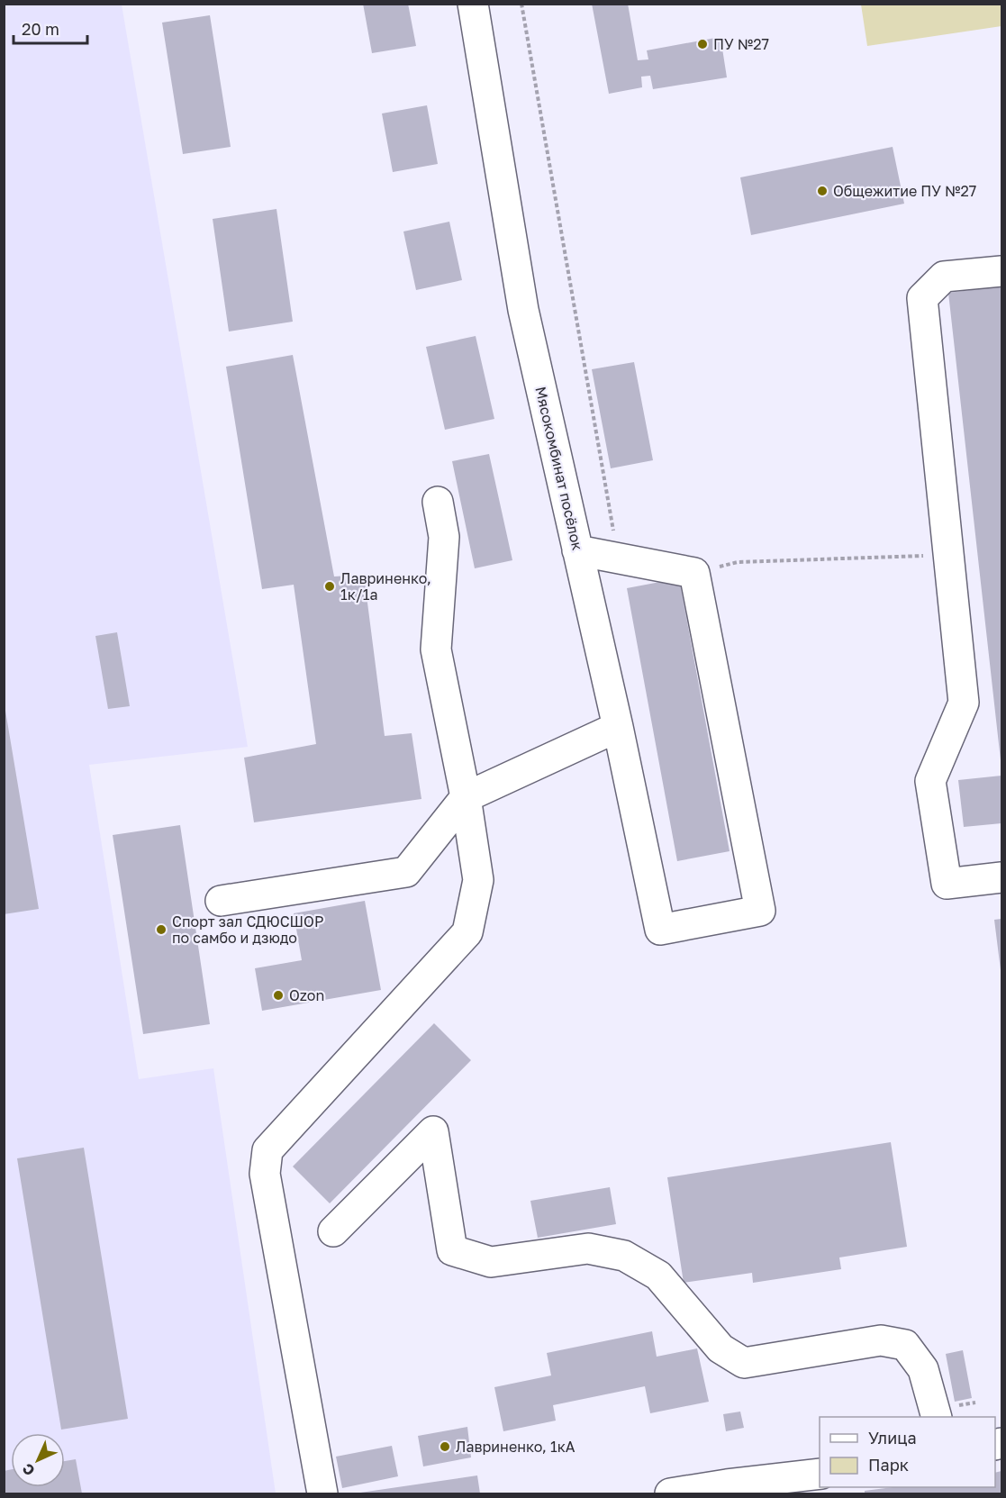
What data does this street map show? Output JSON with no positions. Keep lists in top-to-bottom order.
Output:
{
  "streets": {
    "street": ["Мясокомбинат посёлок"]
  },
  "places": [
    "ПУ №27",
    "Общежитие ПУ №27",
    "Лавриненко, 1к/1а",
    "Спорт зал СДЮСШОР по самбо и дзюдо",
    "Ozon",
    "Лавриненко, 1кА"
  ],
  "legend": ["Улица", "Парк"],
  "scale_bar": "20 m",
  "north": "bottom left"
}
